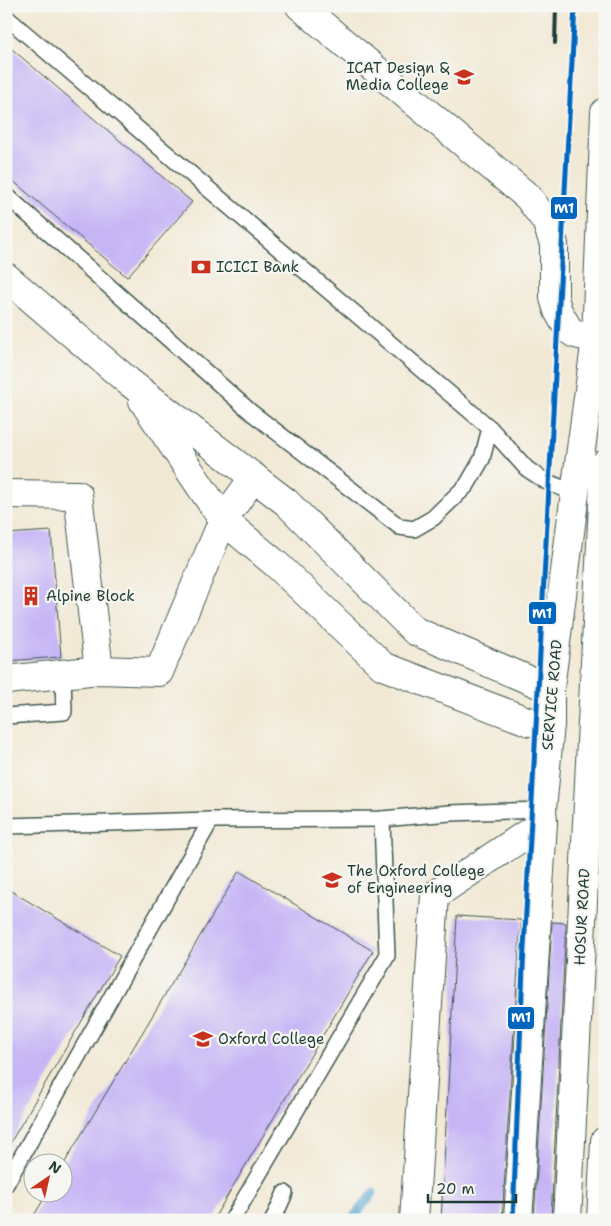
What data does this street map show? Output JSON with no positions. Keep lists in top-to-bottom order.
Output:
{
  "streets": {
    "main road": ["SERVICE ROAD", "HOSUR ROAD"]
  },
  "places": {
    "school or university": ["ICAT Design & Media College", "The Oxford College of Engineering", "Oxford College"],
    "bank": ["ICICI Bank"],
    "building": ["Alpine Block"]
  },
  "lines": ["transit line M1"],
  "scale_bar": "20 m",
  "north": "top right"
}
